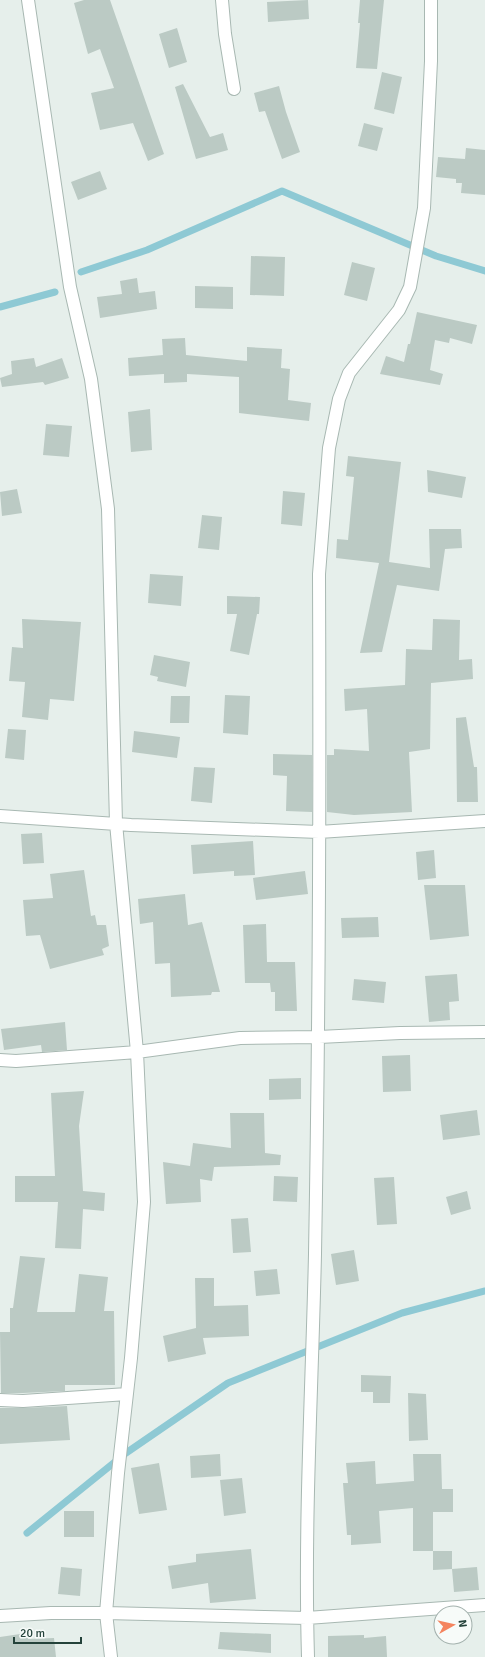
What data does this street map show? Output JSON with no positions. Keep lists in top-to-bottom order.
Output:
{
  "scale_bar": "20 m",
  "north": "right"
}
